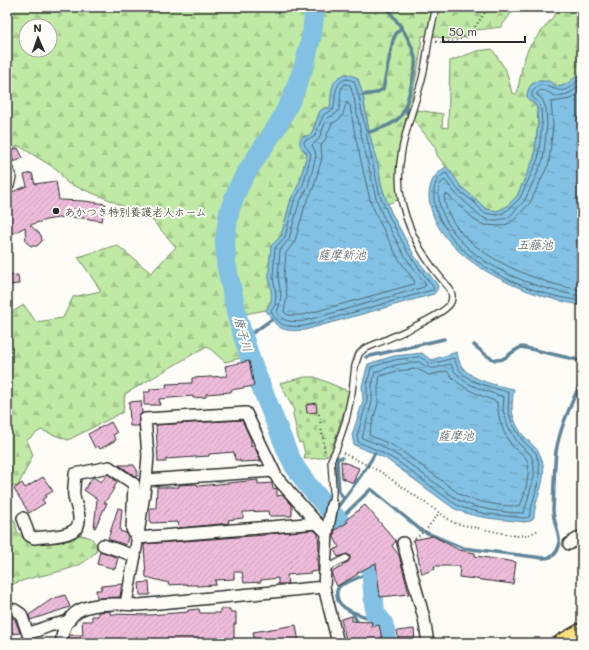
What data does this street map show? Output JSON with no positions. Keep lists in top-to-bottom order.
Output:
{
  "water": [
    "五藤池",
    "薩摩新池",
    "唐子川",
    "薩摩池"
  ],
  "places": ["あかつき特別養護老人ホーム"],
  "scale_bar": "50 m",
  "north": "top"
}
